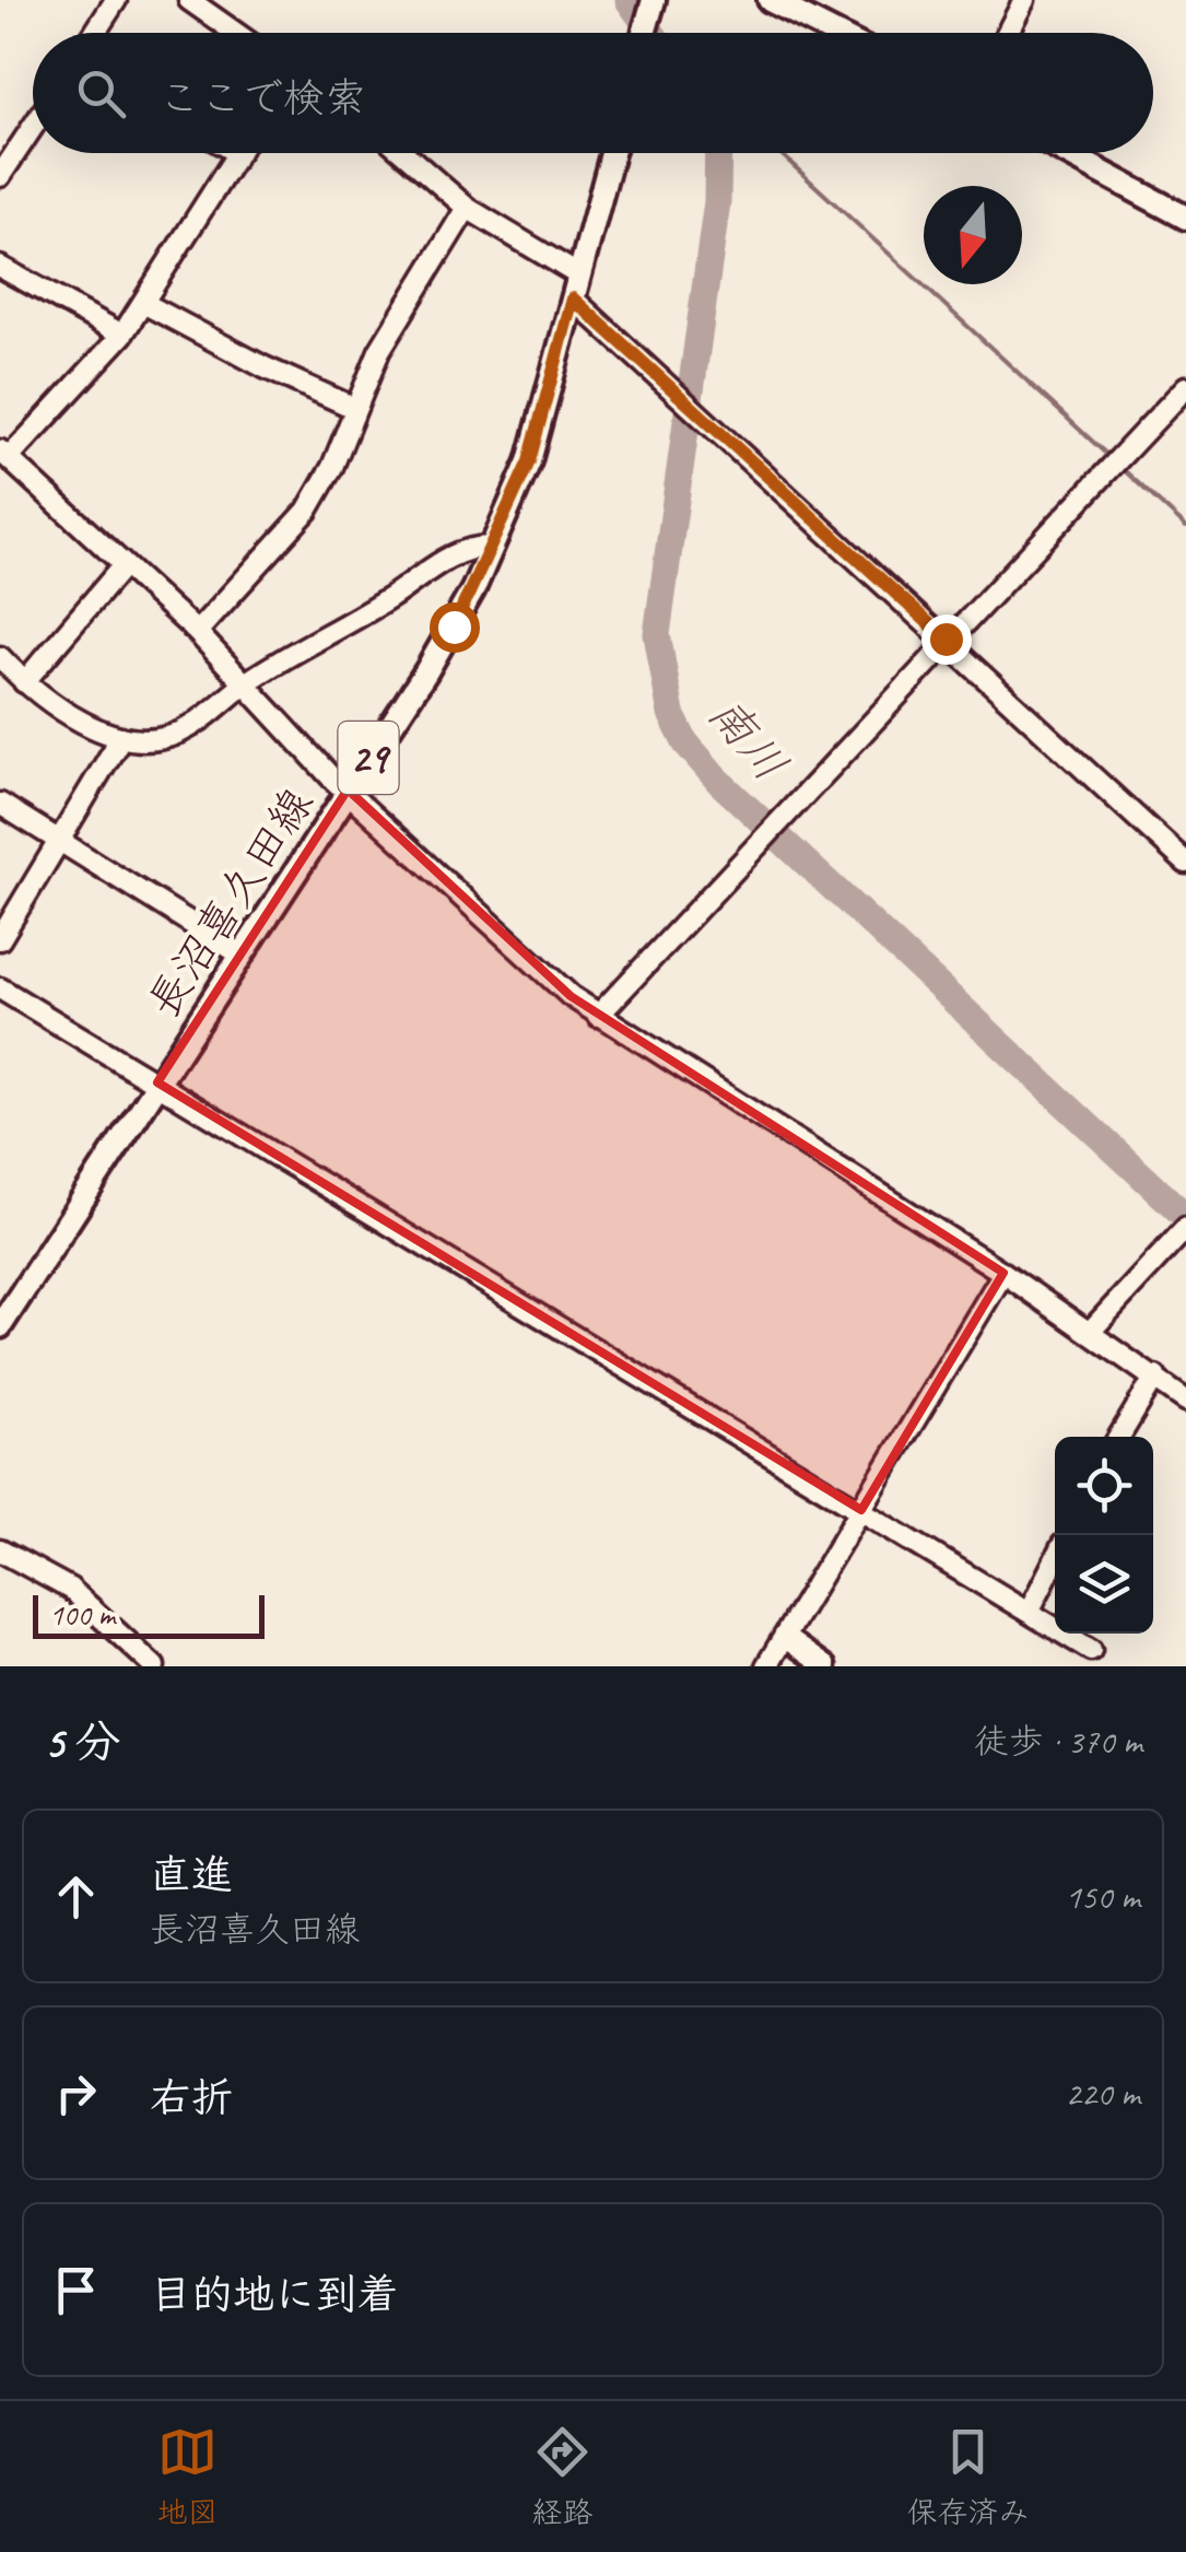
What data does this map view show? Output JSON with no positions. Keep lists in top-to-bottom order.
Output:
{
  "streets": {
    "main road": ["29", "長沼喜久田線"]
  },
  "water": ["南川"],
  "scale_bar": "100 m",
  "north": "bottom",
  "page": {
    "search": "ここで検索",
    "scale": "100 m",
    "heading": ["5 分", "徒歩 · 370 m"],
    "list": [
      ["直進", "長沼喜久田線", "150 m"],
      ["右折", "220 m"],
      "目的地に到着"
    ],
    "nav": ["地図", "経路", "保存済み"]
  }
}
